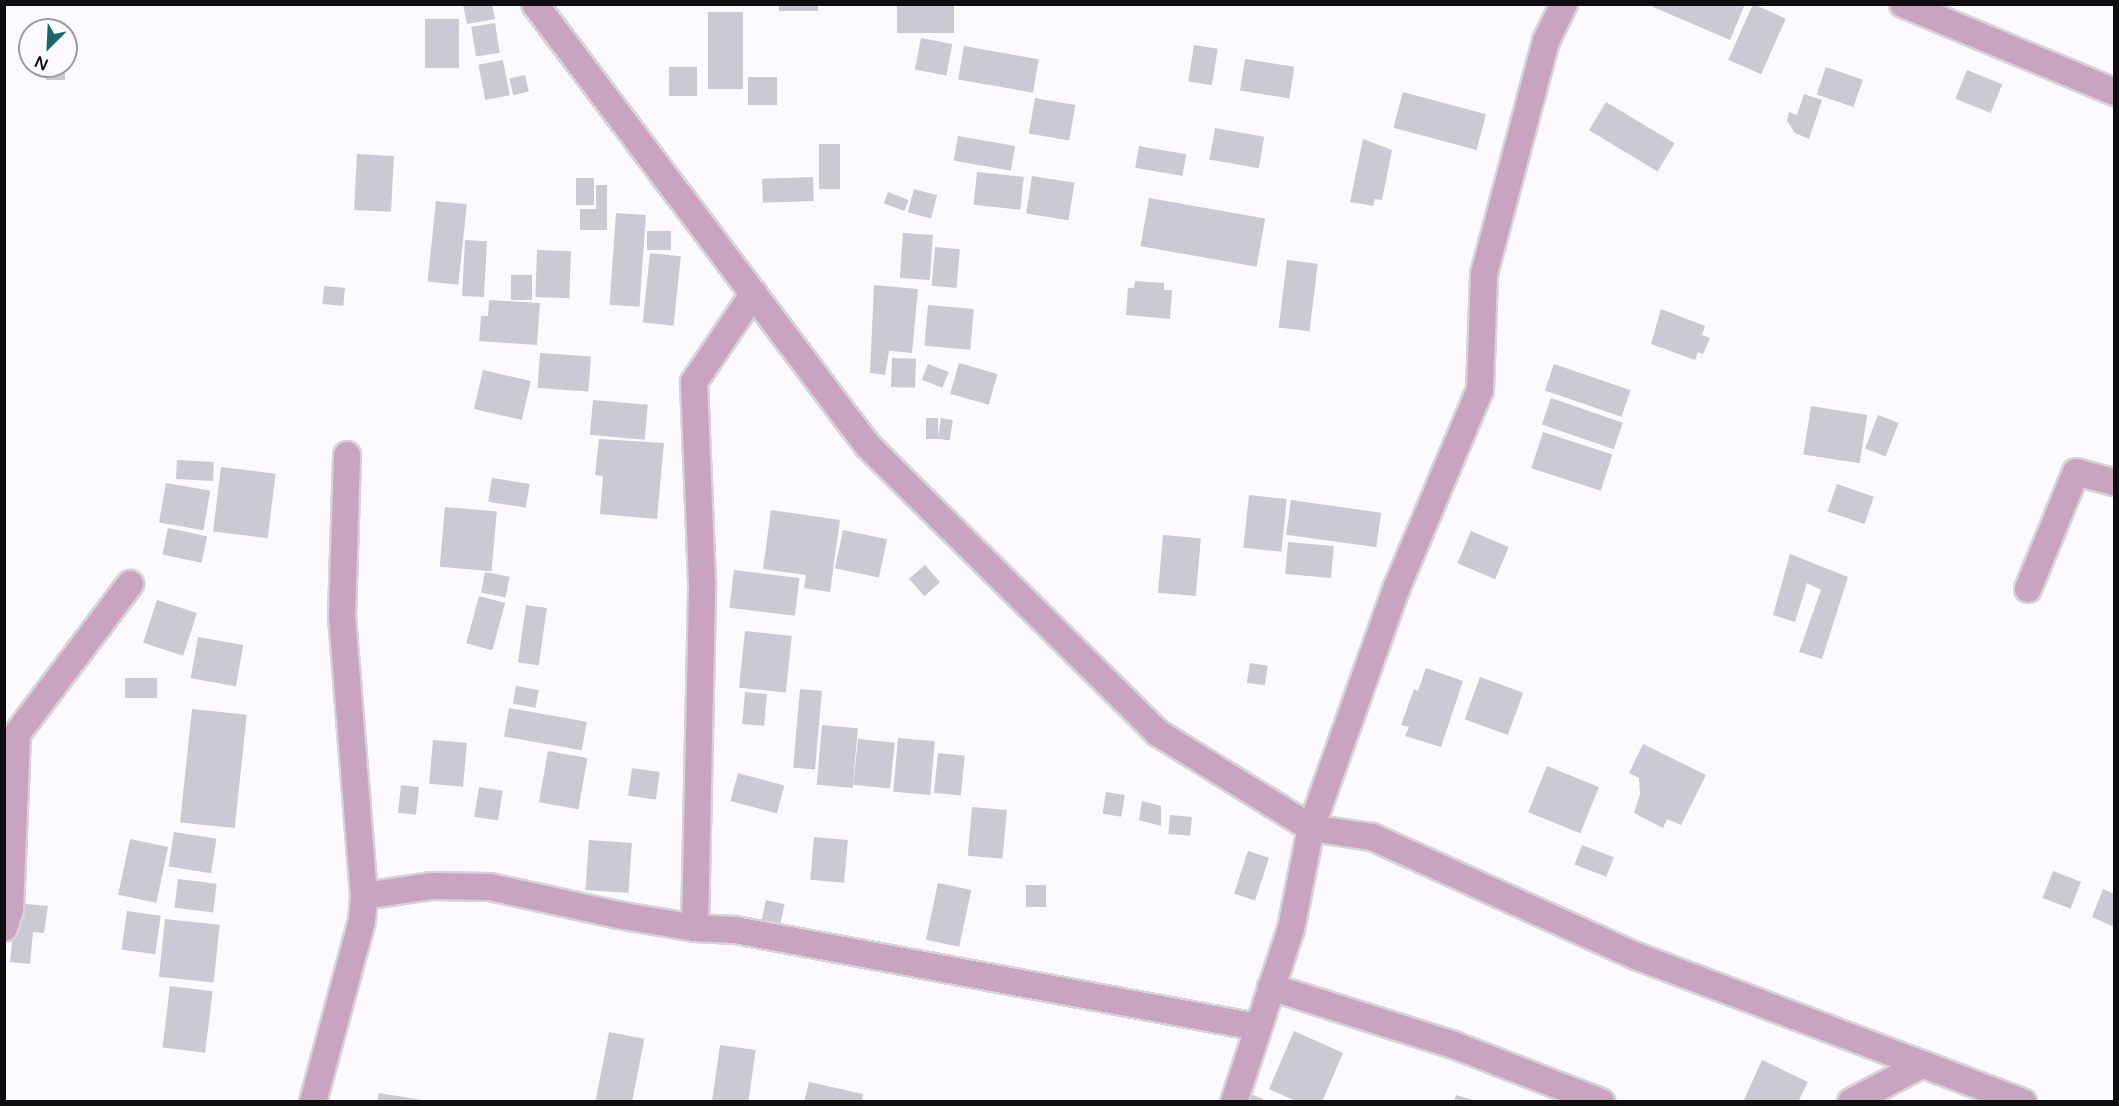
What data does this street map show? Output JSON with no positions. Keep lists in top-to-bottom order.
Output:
{
  "north": "bottom left"
}
